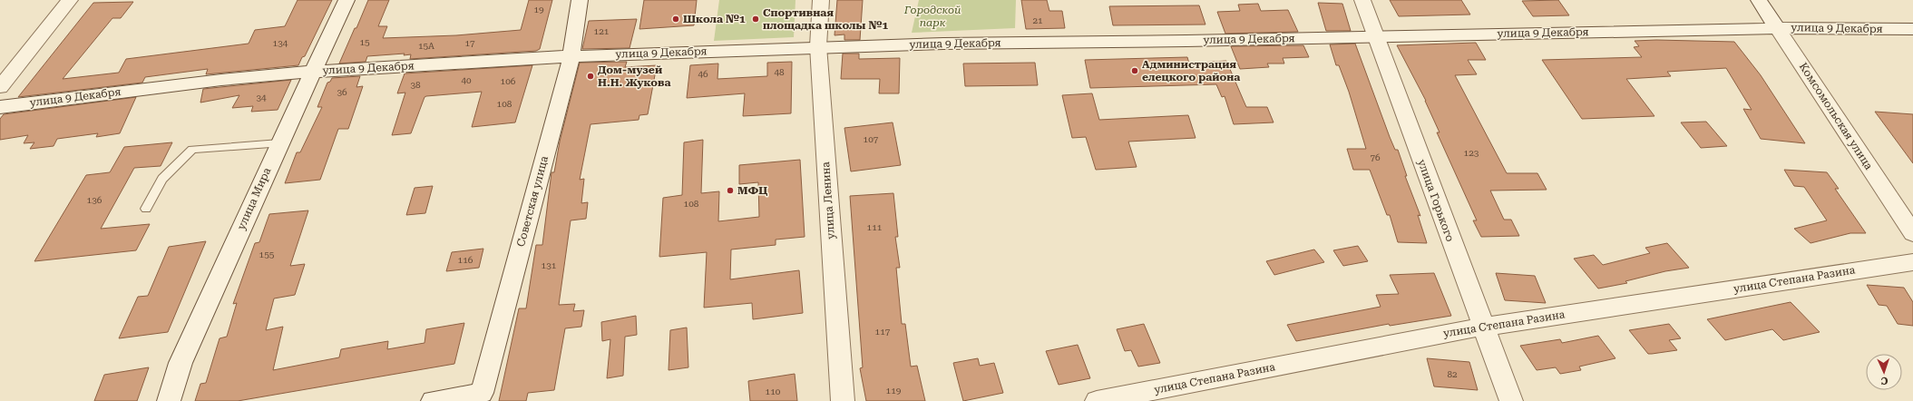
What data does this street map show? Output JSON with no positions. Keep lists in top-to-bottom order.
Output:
{
  "streets": {
    "street": [
      "улица 9 Декабря",
      "Комсомольская улица",
      "улица Мира",
      "улица Ленина",
      "улица Горького",
      "Советская улица",
      "улица Степана Разина"
    ]
  },
  "crossings": [
    ["улица 9 Декабря", "Комсомольская улица"],
    ["улица 9 Декабря", "улица Мира"],
    ["улица 9 Декабря", "улица Ленина"],
    ["улица 9 Декабря", "улица Горького"],
    ["улица 9 Декабря", "Советская улица"],
    ["улица Горького", "улица Степана Разина"]
  ],
  "parks": ["Городской парк"],
  "places": [
    "Школа №1",
    "Спортивная площадка школы №1",
    "Администрация елецкого района",
    "Дом-музей Н.Н. Жукова",
    "МФЦ"
  ],
  "house_numbers": [
    "19",
    "21",
    "121",
    "15",
    "134",
    "17",
    "15А",
    "48",
    "46",
    "40",
    "106",
    "38",
    "36",
    "34",
    "108",
    "107",
    "123",
    "76",
    "136",
    "108",
    "111",
    "155",
    "116",
    "131",
    "117",
    "82",
    "119",
    "110"
  ],
  "north": "bottom"
}
